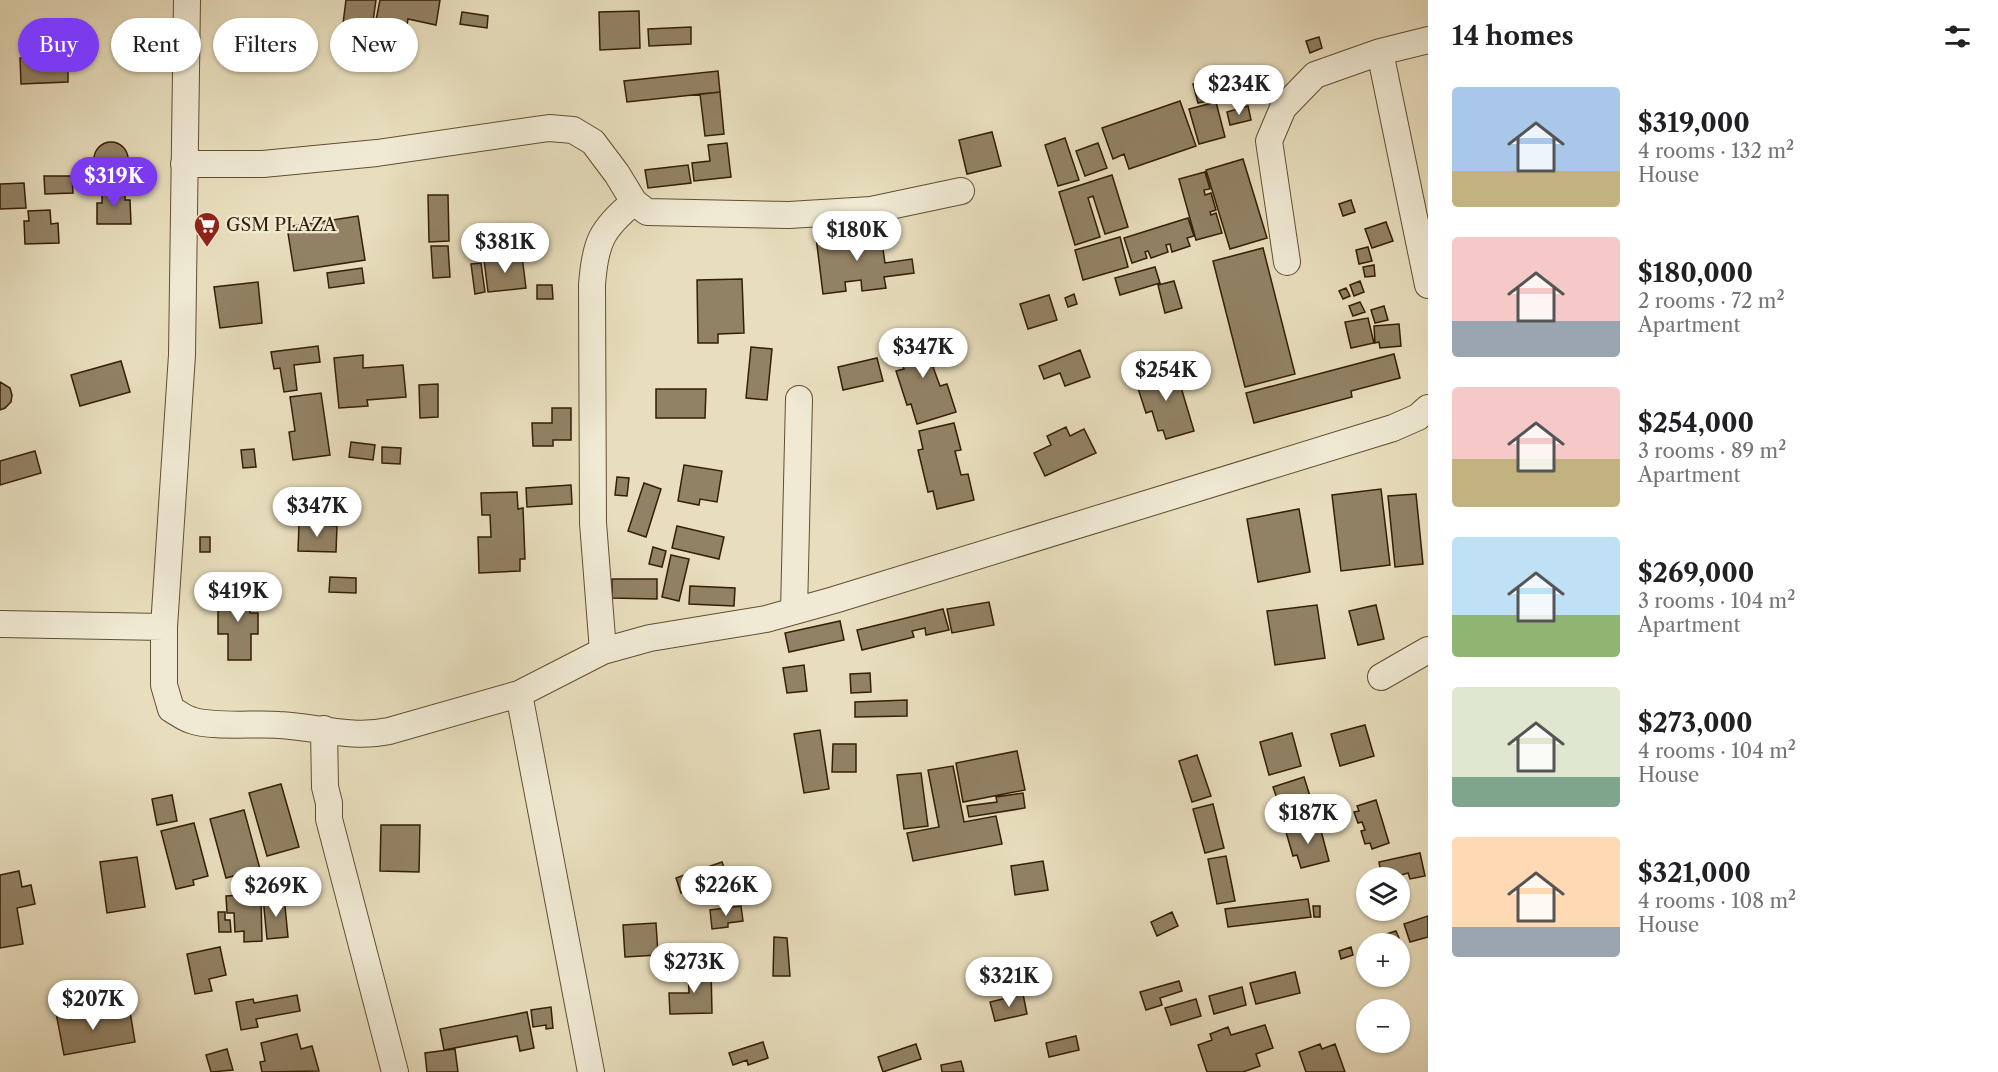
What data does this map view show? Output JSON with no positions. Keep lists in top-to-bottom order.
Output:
{
  "places": {
    "supermarket": ["GSM PLAZA"]
  },
  "page": {
    "heading": "14 homes",
    "chip": [
      "Buy",
      "Rent",
      "Filters",
      "New"
    ],
    "price": [
      "$234K",
      "$319K",
      "$180K",
      "$381K",
      "$347K",
      "$254K",
      "$347K",
      "$419K",
      "$187K",
      "$226K",
      "$269K",
      "$273K",
      "$321K",
      "$207K"
    ],
    "list": [
      {
        "name": "$319,000",
        "note": "4 rooms · 132 m² · House"
      },
      {
        "name": "$180,000",
        "note": "2 rooms · 72 m² · Apartment"
      },
      {
        "name": "$254,000",
        "note": "3 rooms · 89 m² · Apartment"
      },
      {
        "name": "$269,000",
        "note": "3 rooms · 104 m² · Apartment"
      },
      {
        "name": "$273,000",
        "note": "4 rooms · 104 m² · House"
      },
      {
        "name": "$321,000",
        "note": "4 rooms · 108 m² · House"
      }
    ],
    "map_buttons": ["+", "−"]
  }
}
